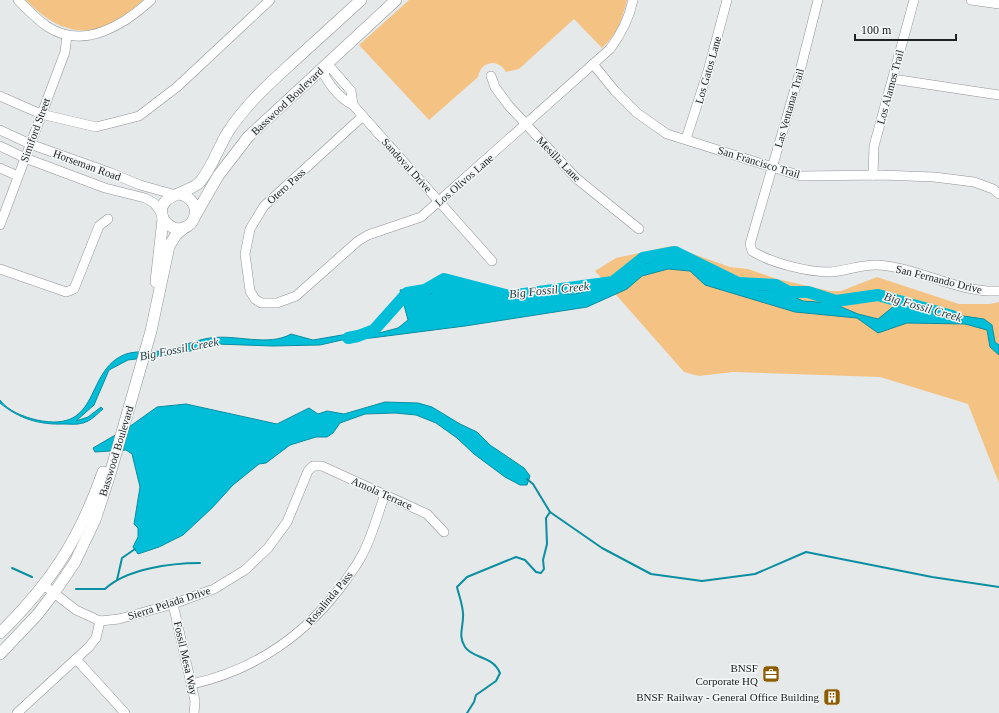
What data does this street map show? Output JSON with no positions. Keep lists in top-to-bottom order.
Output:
{
  "streets": {
    "main road": ["Basswood Boulevard"],
    "street": [
      "Los Gatos Lane",
      "Los Alamos Trail",
      "Las Ventanas Trail",
      "Simiford Street",
      "Mesilla Lane",
      "San Francisco Trail",
      "Horseman Road",
      "Sandoval Drive",
      "Los Olivos Lane",
      "Otero Pass",
      "San Fernando Drive",
      "Amola Terrace",
      "Rosalinda Pass",
      "Sierra Pelada Drive",
      "Fossil Mesa Way"
    ]
  },
  "crossings": [
    ["Los Gatos Lane", "San Francisco Trail"],
    ["Los Alamos Trail", "San Francisco Trail"],
    ["Basswood Boulevard", "Horseman Road"],
    ["Basswood Boulevard", "Sandoval Drive"],
    ["Las Ventanas Trail", "San Francisco Trail"],
    ["Las Ventanas Trail", "San Fernando Drive"],
    ["Simiford Street", "Horseman Road"],
    ["Mesilla Lane", "Los Olivos Lane"],
    ["San Francisco Trail", "Los Olivos Lane"],
    ["Sandoval Drive", "Los Olivos Lane"],
    ["Sandoval Drive", "Otero Pass"],
    ["Los Olivos Lane", "Otero Pass"],
    ["Amola Terrace", "Rosalinda Pass"],
    ["Amola Terrace", "Sierra Pelada Drive"],
    ["Rosalinda Pass", "Fossil Mesa Way"],
    ["Sierra Pelada Drive", "Fossil Mesa Way"]
  ],
  "water": ["Big Fossil Creek"],
  "places": {
    "office": ["BNSF Corporate HQ"],
    "building": ["BNSF Railway - General Office Building"]
  },
  "scale_bar": "100 m"
}
